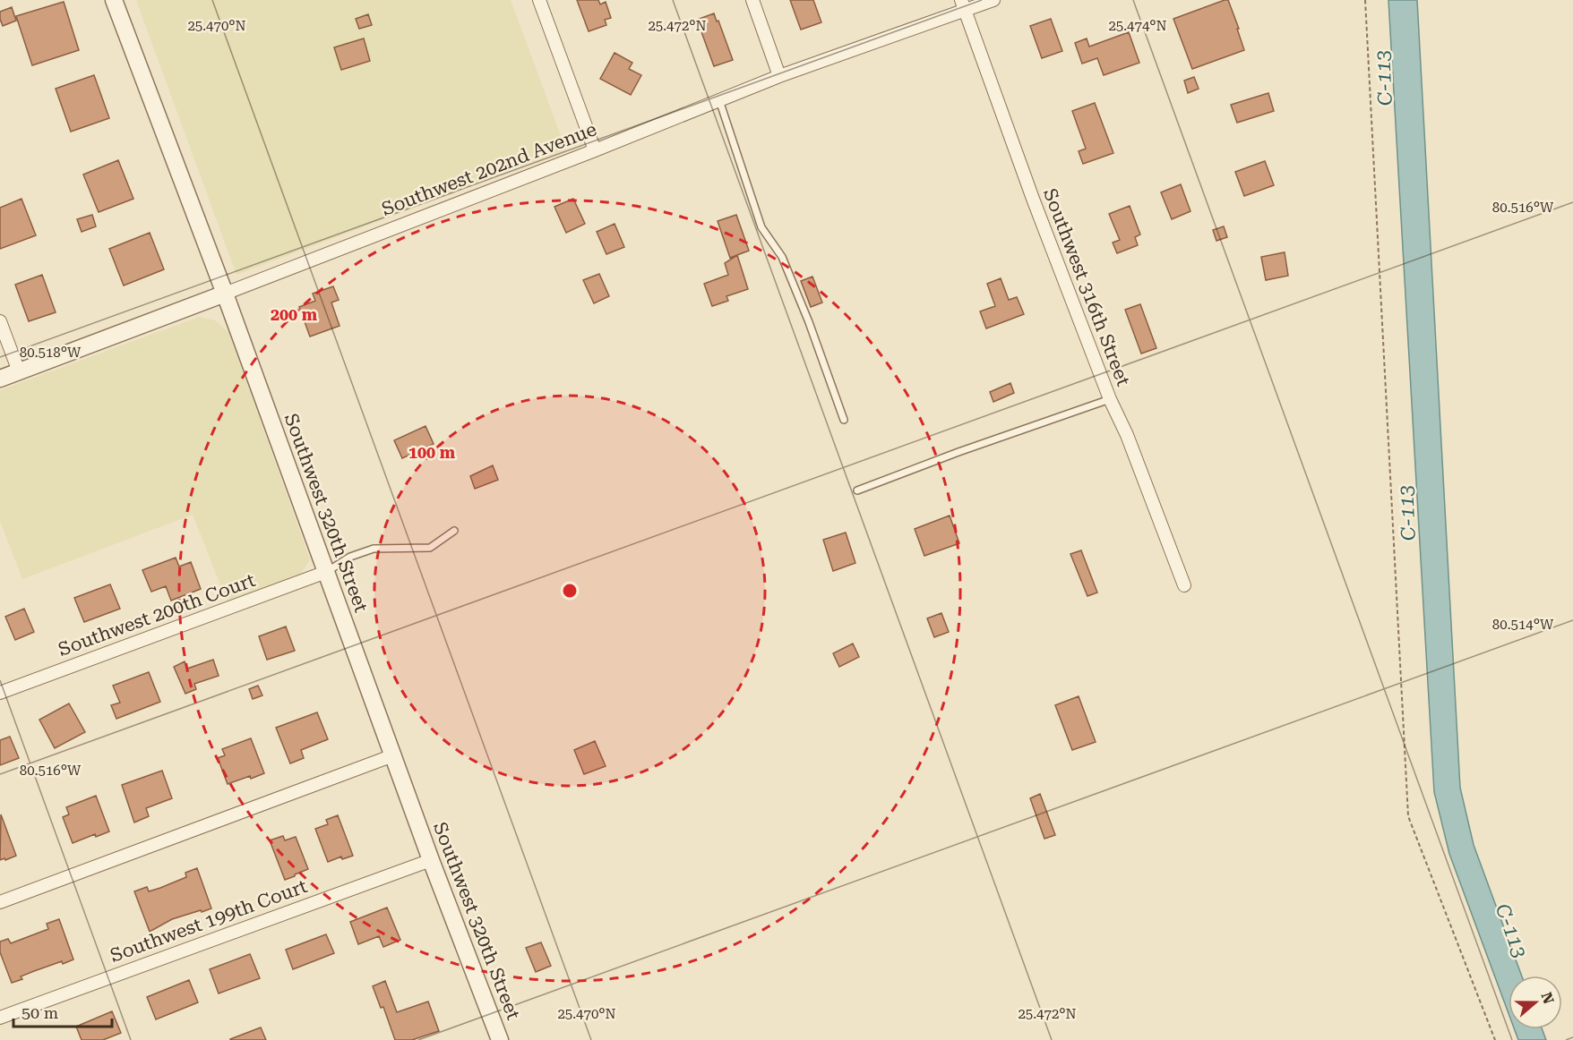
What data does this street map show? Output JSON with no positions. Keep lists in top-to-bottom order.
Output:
{
  "streets": {
    "street": [
      "Southwest 202nd Avenue",
      "Southwest 316th Street",
      "Southwest 320th Street",
      "Southwest 200th Court",
      "Southwest 199th Court"
    ]
  },
  "crossings": [
    ["Southwest 202nd Avenue", "Southwest 316th Street"],
    ["Southwest 202nd Avenue", "Southwest 320th Street"],
    ["Southwest 320th Street", "Southwest 200th Court"],
    ["Southwest 320th Street", "Southwest 199th Court"]
  ],
  "water": ["C-113"],
  "scale_bar": "50 m",
  "north": "right",
  "coordinates": [
    "25.470°N",
    "25.472°N",
    "25.474°N",
    "80.516°W",
    "80.518°W",
    "80.514°W"
  ],
  "rings": ["200 m", "100 m"]
}
